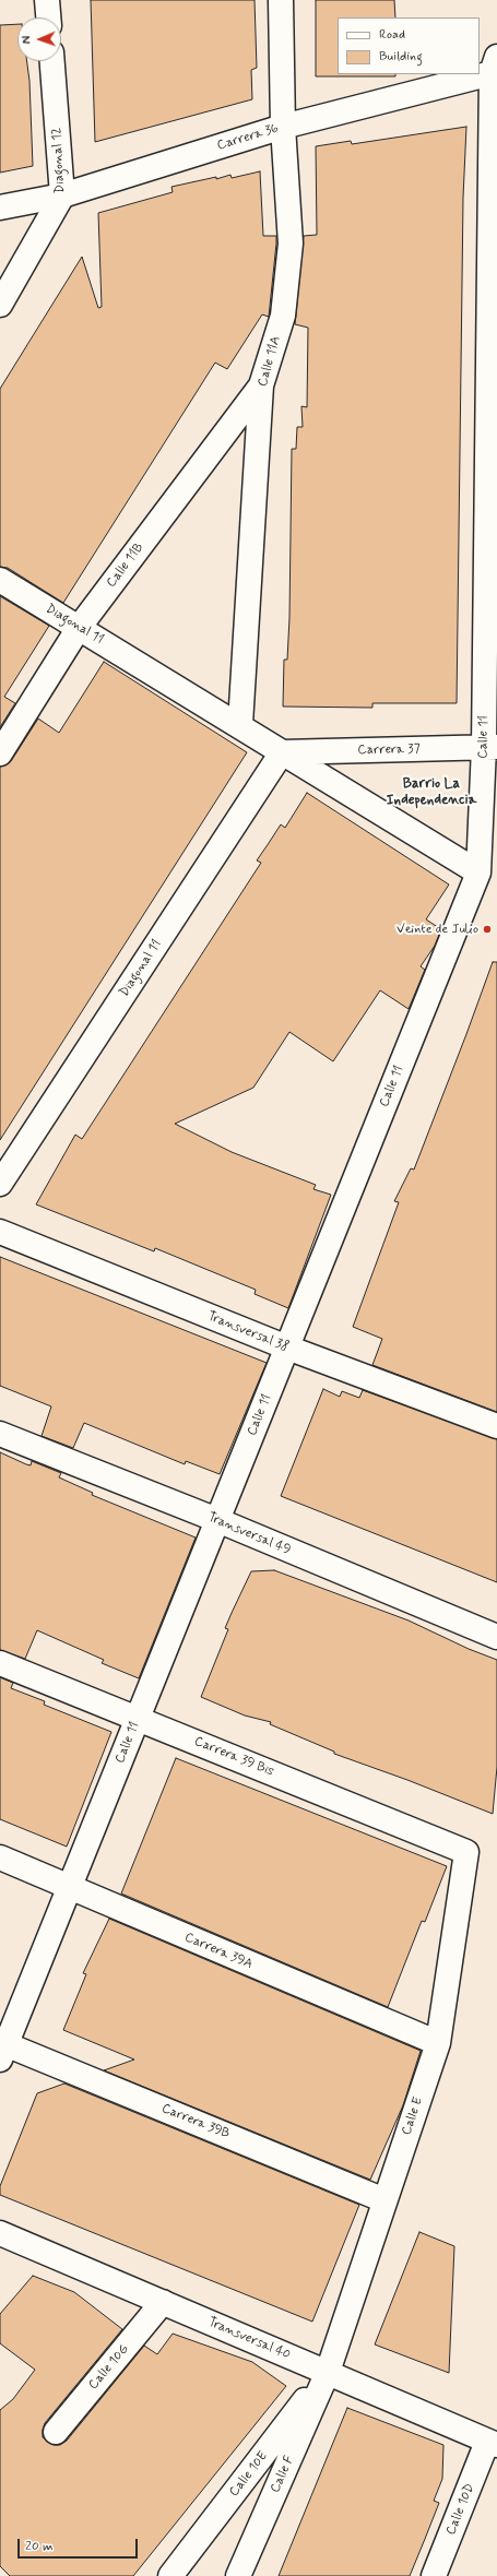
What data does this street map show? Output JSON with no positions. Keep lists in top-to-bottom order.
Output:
{
  "streets": {
    "street": [
      "Carrera 36",
      "Diagonal 12",
      "Calle 11A",
      "Calle 11B",
      "Diagonal 11",
      "Calle 11",
      "Carrera 37",
      "Transversal 38",
      "Transversal 49",
      "Carrera 39 Bis",
      "Carrera 39A",
      "Calle E",
      "Carrera 39B",
      "Transversal 40",
      "Calle 10G",
      "Calle 10E",
      "Calle F",
      "Calle 10D"
    ]
  },
  "crossings": [
    ["Carrera 36", "Diagonal 12"],
    ["Carrera 36", "Calle 11A"],
    ["Carrera 36", "Calle 11"],
    ["Calle 11A", "Calle 11B"],
    ["Calle 11A", "Diagonal 11"],
    ["Calle 11B", "Diagonal 11"],
    ["Diagonal 11", "Calle 11"],
    ["Diagonal 11", "Carrera 37"],
    ["Calle 11", "Carrera 37"],
    ["Calle 11", "Transversal 38"],
    ["Calle 11", "Transversal 49"],
    ["Calle 11", "Carrera 39 Bis"],
    ["Calle 11", "Carrera 39A"],
    ["Calle 11", "Carrera 39B"],
    ["Carrera 39 Bis", "Calle E"],
    ["Carrera 39A", "Calle E"],
    ["Calle E", "Carrera 39B"],
    ["Calle E", "Transversal 40"],
    ["Calle E", "Calle 10E"],
    ["Calle E", "Calle F"],
    ["Transversal 40", "Calle 10G"],
    ["Transversal 40", "Calle 10E"],
    ["Transversal 40", "Calle F"],
    ["Transversal 40", "Calle 10D"],
    ["Calle 10E", "Calle F"]
  ],
  "districts": ["Barrio La Independencia"],
  "places": ["Veinte de Julio"],
  "legend": ["Road", "Building"],
  "scale_bar": "20 m",
  "north": "left"
}
